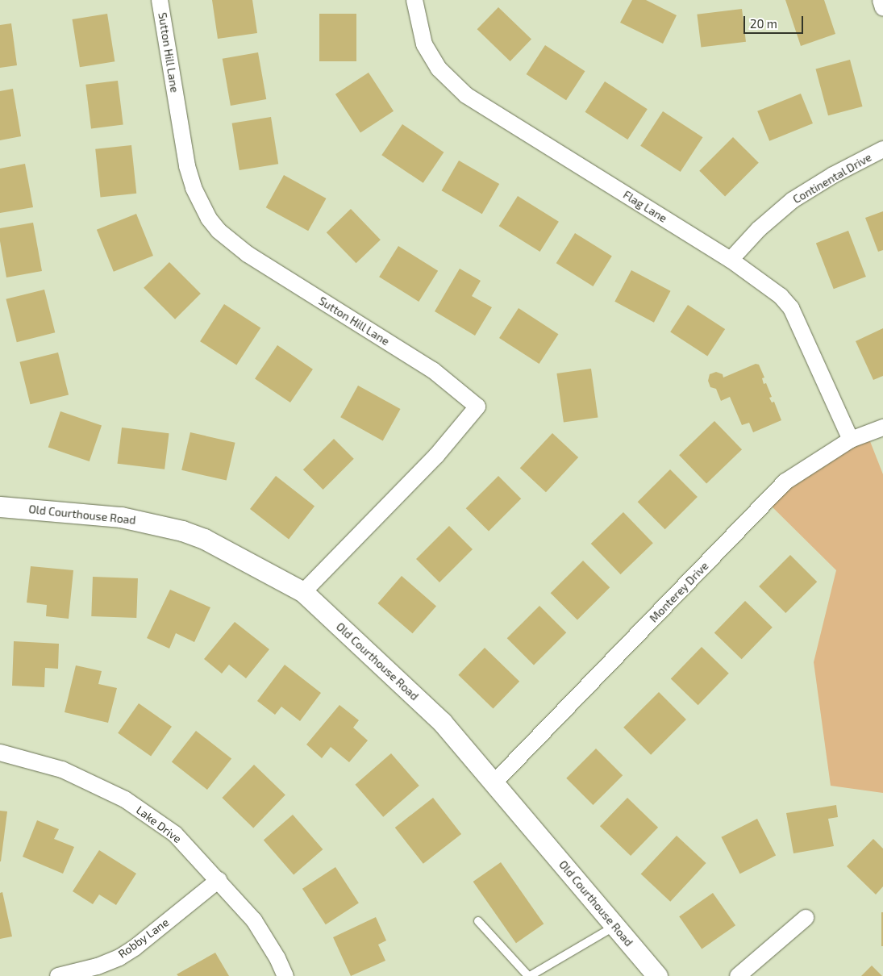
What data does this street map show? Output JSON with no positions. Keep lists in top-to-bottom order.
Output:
{
  "streets": {
    "street": [
      "Sutton Hill Lane",
      "Continental Drive",
      "Flag Lane",
      "Old Courthouse Road",
      "Monterey Drive",
      "Lake Drive",
      "Robby Lane"
    ]
  },
  "crossings": [
    ["Sutton Hill Lane", "Old Courthouse Road"],
    ["Continental Drive", "Flag Lane"],
    ["Flag Lane", "Monterey Drive"],
    ["Old Courthouse Road", "Monterey Drive"],
    ["Lake Drive", "Robby Lane"]
  ],
  "scale_bar": "20 m"
}
